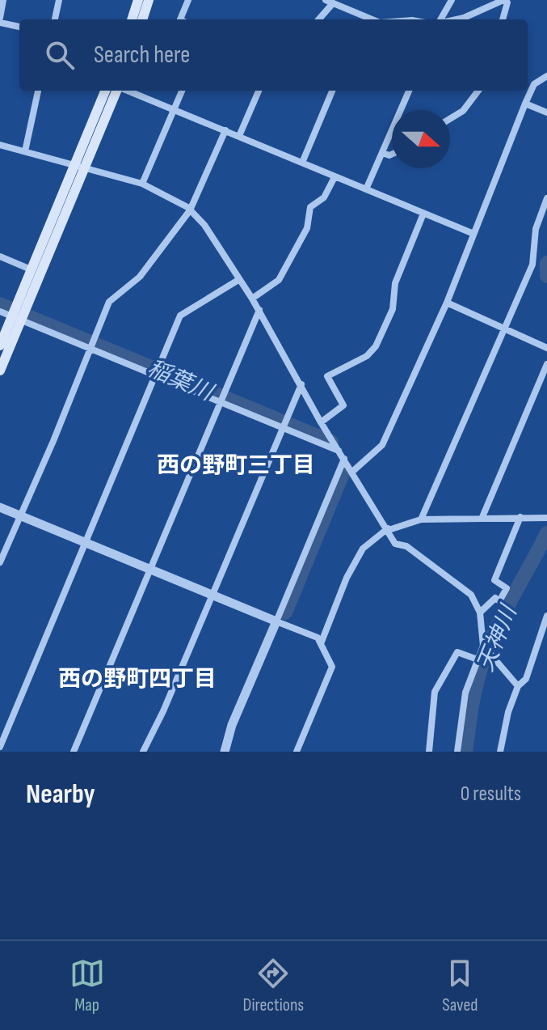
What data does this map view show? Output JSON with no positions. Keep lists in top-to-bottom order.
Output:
{
  "districts": ["西の野町三丁目", "西の野町四丁目"],
  "water": ["稲葉川", "天神川"],
  "north": "right",
  "page": {
    "search": "Search here",
    "heading": ["Nearby", "0 results"],
    "nav": ["Map", "Directions", "Saved"]
  }
}
